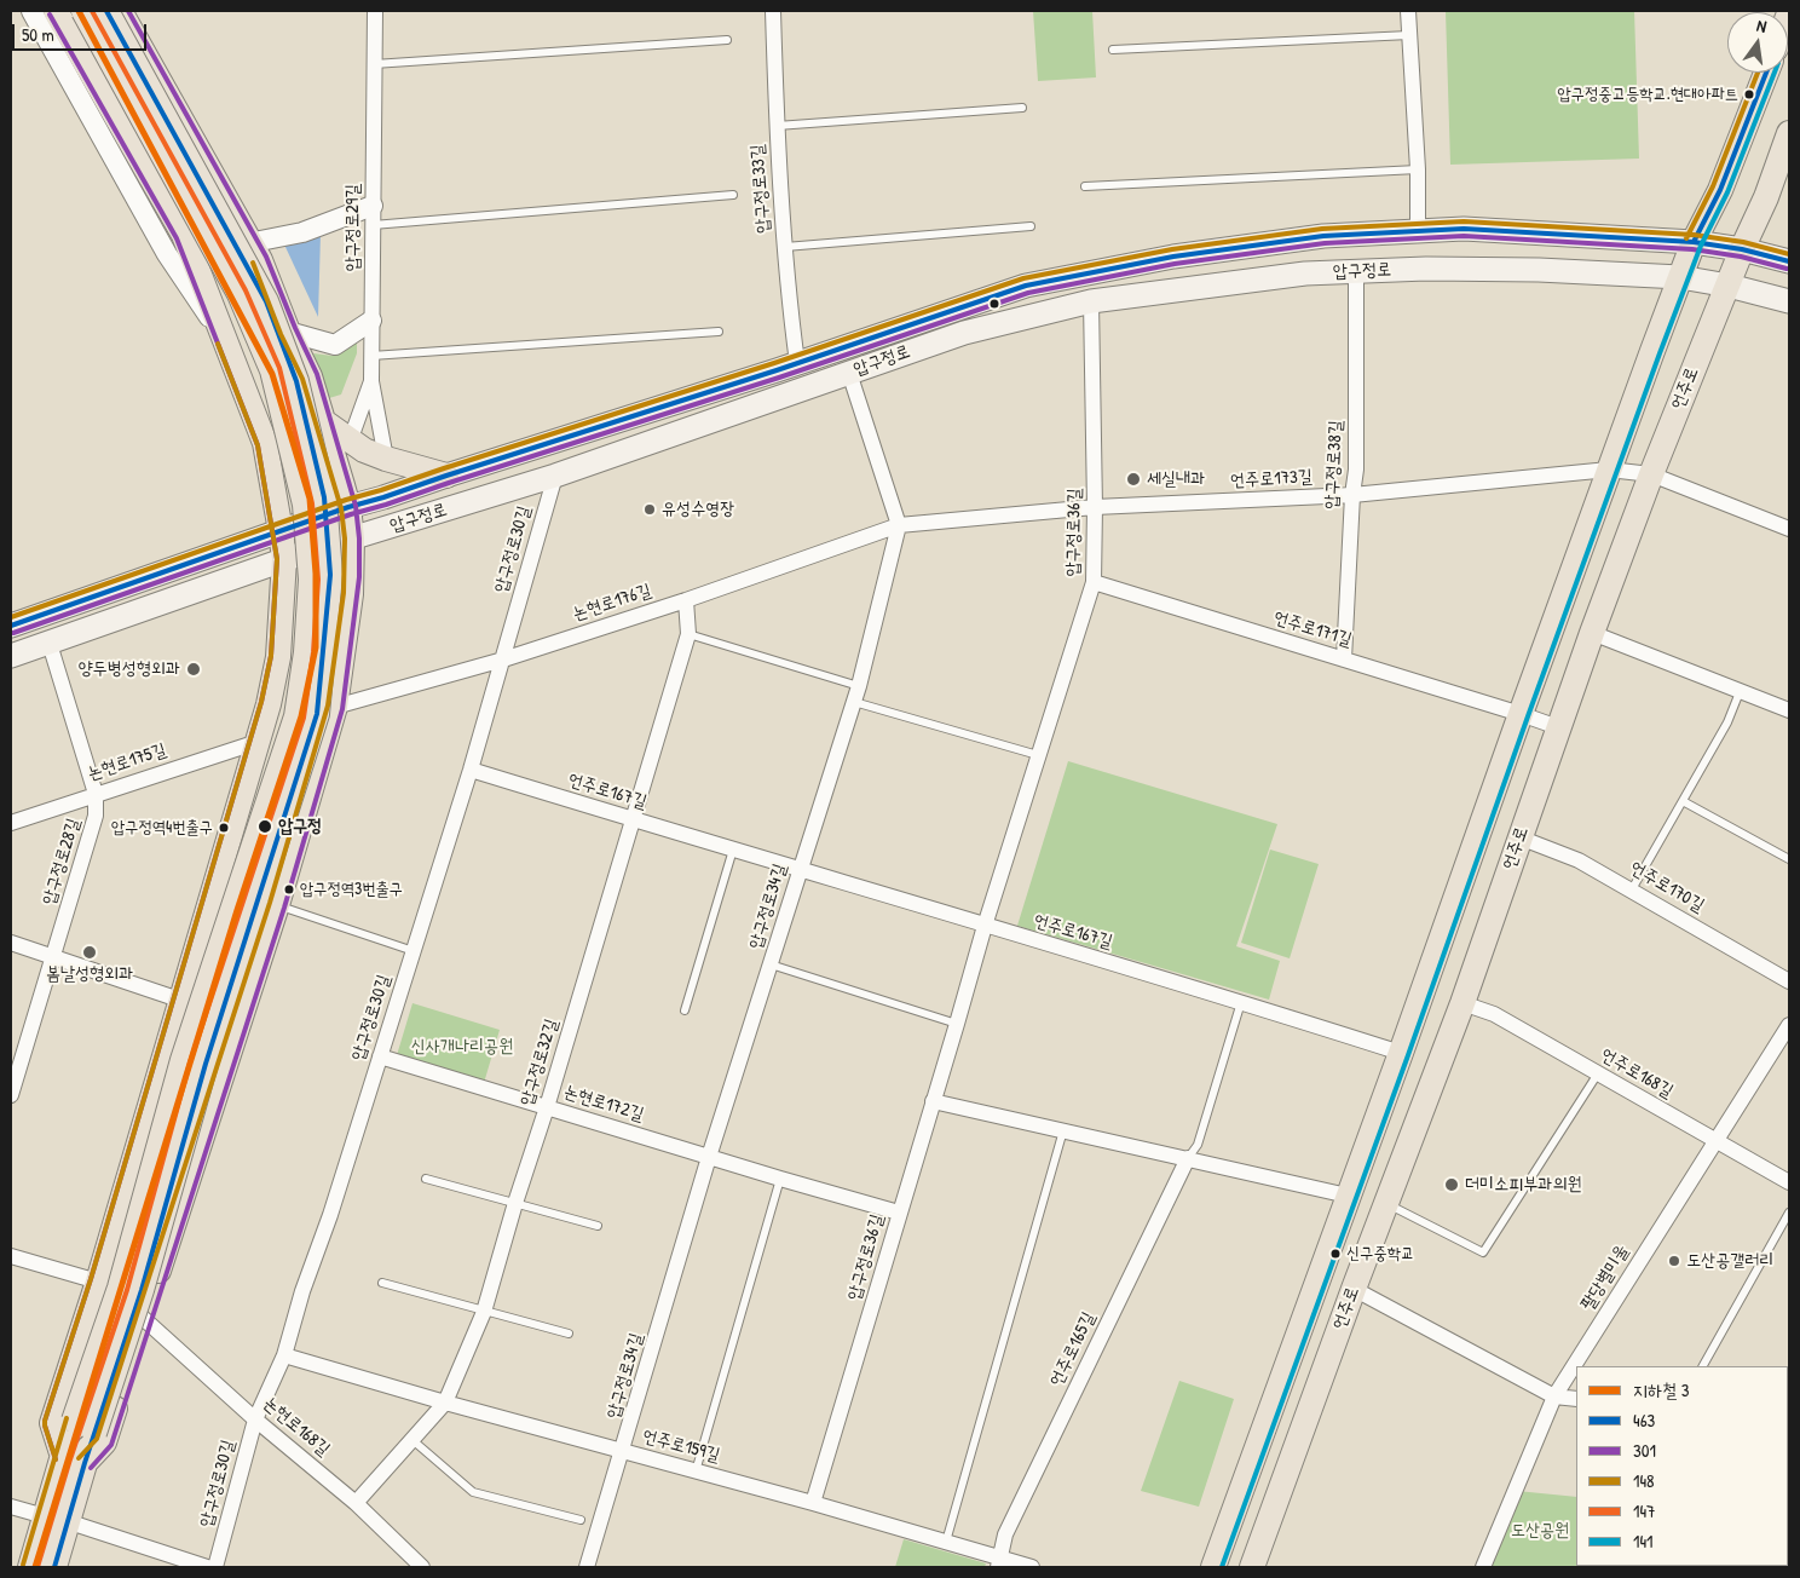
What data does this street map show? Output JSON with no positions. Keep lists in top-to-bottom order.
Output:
{
  "streets": {
    "main road": ["압구정로", "언주로"],
    "street": [
      "압구정로33길",
      "압구정로29길",
      "압구정로38길",
      "언주로173길",
      "압구정로36길",
      "압구정로30길",
      "논현로176길",
      "언주로171길",
      "논현로175길",
      "언주로167길",
      "압구정로28길",
      "언주로170길",
      "압구정로34길",
      "압구정로32길",
      "언주로168길",
      "논현로172길",
      "팔당별미울",
      "언주로165길",
      "논현로168길",
      "언주로159길"
    ]
  },
  "crossings": [
    ["압구정로33길", "압구정로"],
    ["압구정로", "언주로"],
    ["압구정로", "압구정로38길"],
    ["압구정로", "압구정로36길"],
    ["압구정로", "압구정로30길"],
    ["압구정로", "압구정로28길"],
    ["언주로", "언주로173길"],
    ["언주로", "언주로171길"],
    ["언주로", "언주로167길"],
    ["언주로", "언주로170길"],
    ["언주로", "언주로168길"],
    ["압구정로38길", "언주로173길"],
    ["압구정로38길", "언주로171길"],
    ["언주로173길", "압구정로36길"],
    ["언주로173길", "논현로176길"],
    ["언주로173길", "압구정로34길"],
    ["압구정로36길", "언주로171길"],
    ["압구정로36길", "언주로167길"],
    ["압구정로36길", "논현로172길"],
    ["압구정로36길", "언주로159길"],
    ["압구정로30길", "논현로176길"],
    ["압구정로30길", "언주로167길"],
    ["압구정로30길", "논현로172길"],
    ["압구정로30길", "논현로168길"],
    ["압구정로30길", "언주로159길"],
    ["논현로176길", "압구정로34길"],
    ["논현로176길", "압구정로32길"],
    ["논현로175길", "압구정로28길"],
    ["언주로167길", "압구정로34길"],
    ["언주로167길", "압구정로32길"],
    ["압구정로34길", "논현로172길"],
    ["압구정로34길", "언주로159길"],
    ["압구정로32길", "논현로172길"],
    ["압구정로32길", "논현로168길"],
    ["압구정로32길", "언주로159길"],
    ["언주로168길", "팔당별미울"],
    ["언주로165길", "언주로159길"]
  ],
  "parks": ["신사개나리공원", "도산공원"],
  "places": [
    "압구정중고등학교.현대아파트",
    "세실내과",
    "유성수영장",
    "양두병성형외과",
    "압구정",
    "압구정역4번출구",
    "압구정역3번출구",
    "봄날성형외과",
    "더미소피부과의원",
    "신구중학교",
    "도산공갤러리"
  ],
  "lines": [
    "metro line 3",
    "transit line 463",
    "transit line 301",
    "transit line 147",
    "transit line 148",
    "transit line 141"
  ],
  "legend": [
    "지하철 3",
    "463",
    "301",
    "148",
    "147",
    "141"
  ],
  "scale_bar": "50 m",
  "north": "top"
}
